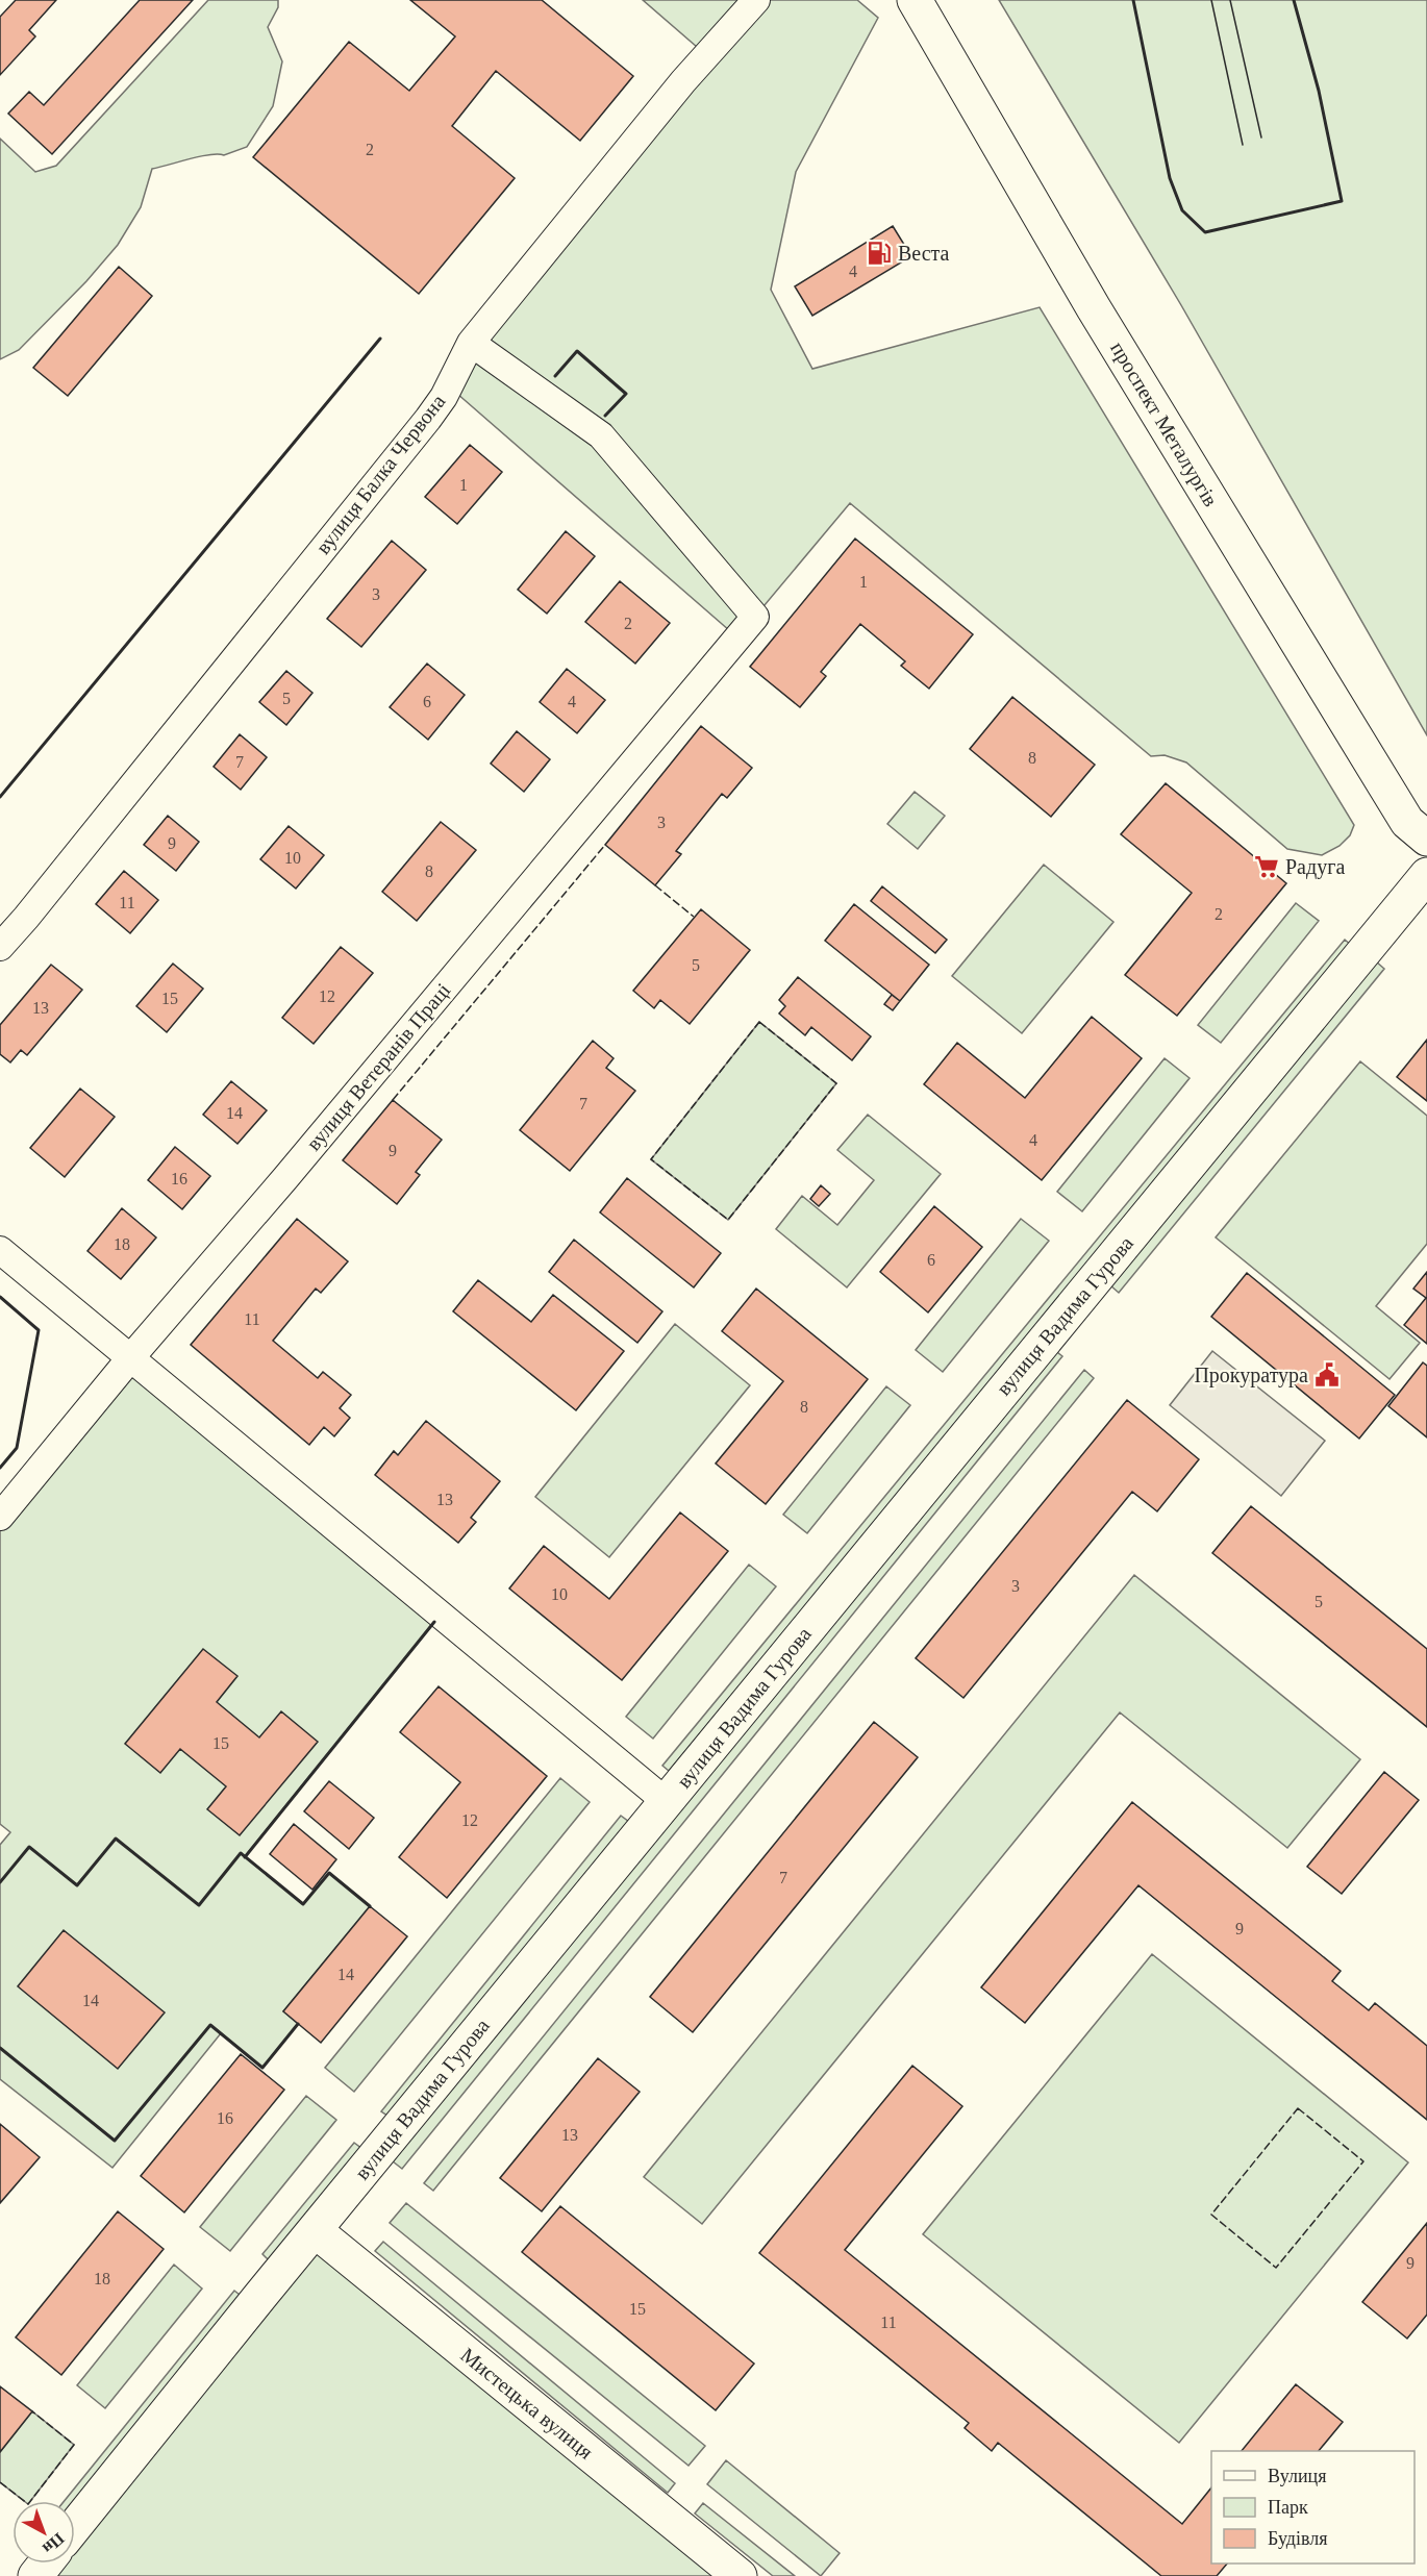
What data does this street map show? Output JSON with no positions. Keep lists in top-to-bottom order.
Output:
{
  "streets": {
    "street": [
      "проспект Металургів",
      "вулиця Балка Червона",
      "вулиця Ветеранів Праці",
      "вулиця Вадима Гурова",
      "Мистецька вулиця"
    ]
  },
  "crossings": [
    ["вулиця Балка Червона", "вулиця Ветеранів Праці"],
    ["вулиця Вадима Гурова", "Мистецька вулиця"]
  ],
  "places": {
    "fuel station": ["Веста"],
    "supermarket": ["Радуга"],
    "public building": ["Прокуратура"]
  },
  "house_numbers": [
    "2",
    "4",
    "1",
    "1",
    "3",
    "2",
    "5",
    "6",
    "4",
    "8",
    "7",
    "3",
    "9",
    "10",
    "8",
    "11",
    "2",
    "5",
    "12",
    "15",
    "13",
    "7",
    "14",
    "4",
    "9",
    "16",
    "18",
    "6",
    "11",
    "8",
    "13",
    "3",
    "10",
    "5",
    "15",
    "12",
    "7",
    "9",
    "14",
    "14",
    "16",
    "13",
    "9",
    "18",
    "15",
    "11"
  ],
  "legend": ["Вулиця", "Парк", "Будівля"],
  "north": "bottom right"
}
